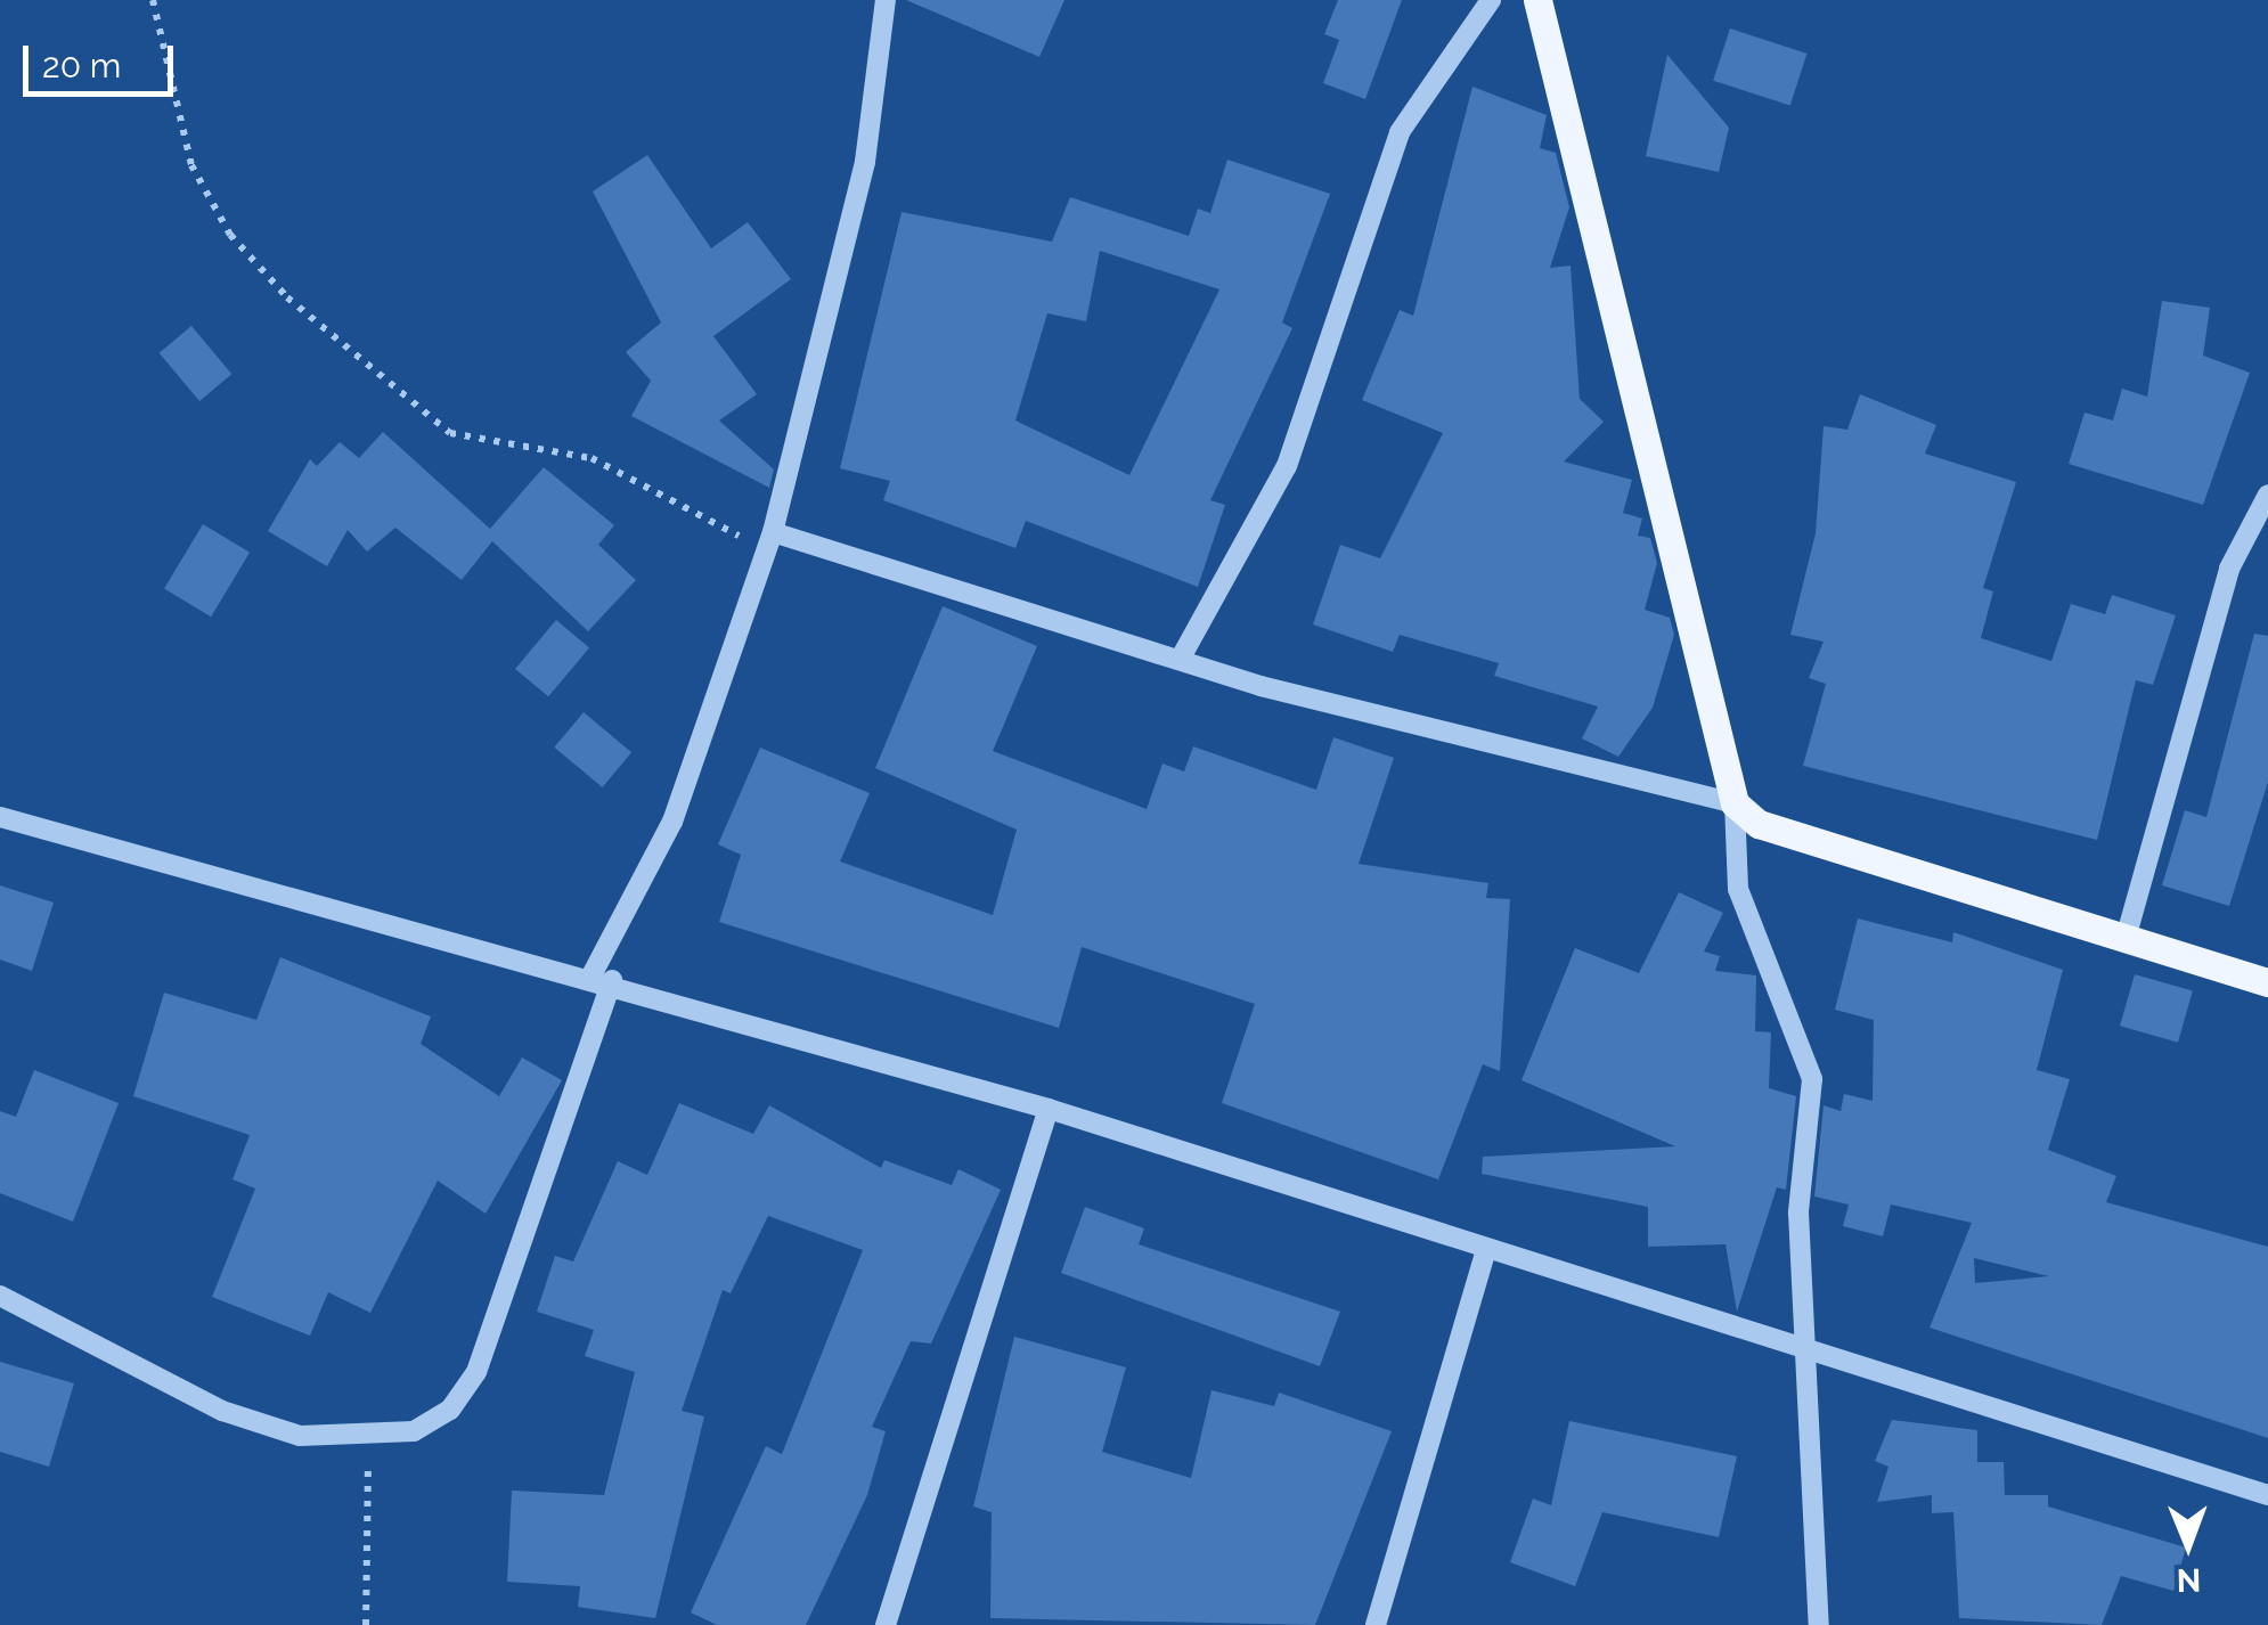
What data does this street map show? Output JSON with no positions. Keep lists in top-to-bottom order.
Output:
{
  "scale_bar": "20 m",
  "north": "bottom"
}
